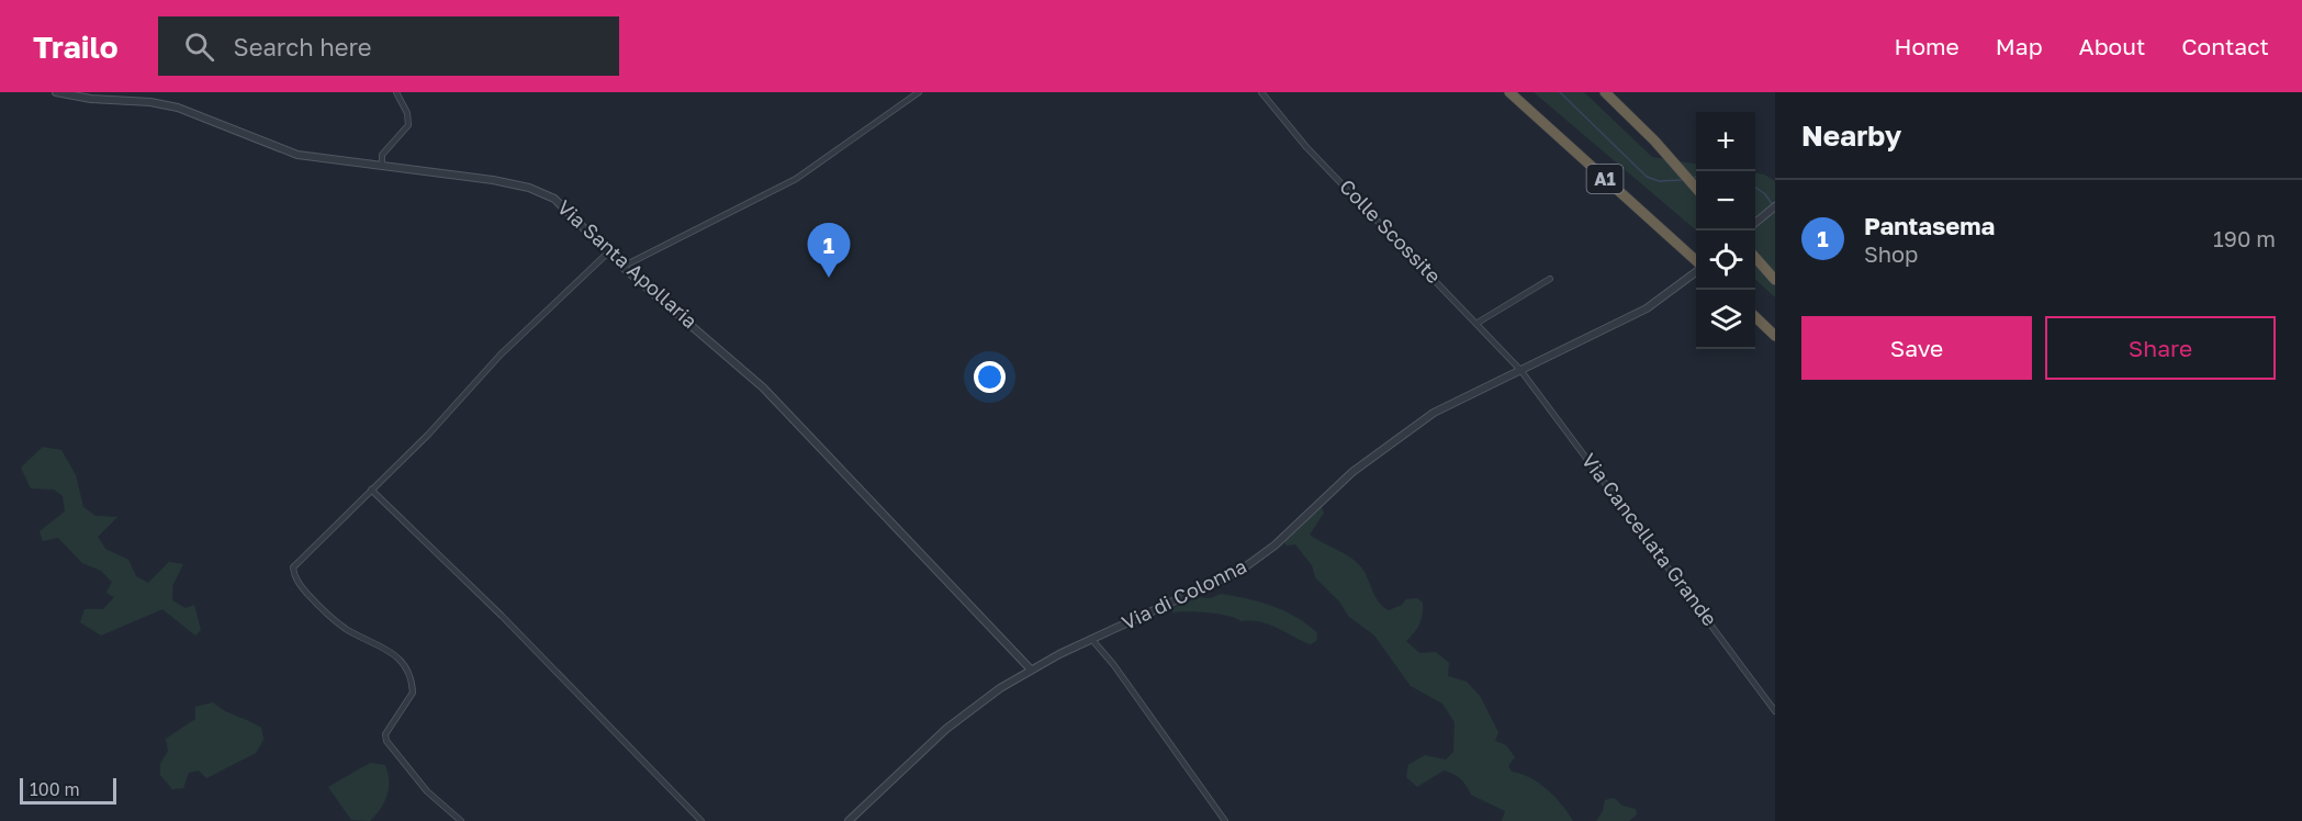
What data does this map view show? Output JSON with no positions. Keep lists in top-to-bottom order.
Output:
{
  "streets": {
    "highway": ["A1"],
    "street": [
      "Colle Scossite",
      "Via Santa Apollaria",
      "Via Cancellata Grande",
      "Via di Colonna"
    ]
  },
  "crossings": [
    ["Colle Scossite", "Via Cancellata Grande"],
    ["Colle Scossite", "Via di Colonna"],
    ["Via Santa Apollaria", "Via di Colonna"],
    ["Via Cancellata Grande", "Via di Colonna"]
  ],
  "scale_bar": "100 m",
  "page": {
    "header": "Trailo",
    "search": "Search here",
    "nav": [
      "Home",
      "Map",
      "About",
      "Contact"
    ],
    "heading": "Nearby",
    "map_buttons": ["+", "−"],
    "list": [
      {
        "mark": "1",
        "name": "Pantasema",
        "note": "Shop",
        "value": "190 m"
      }
    ],
    "pins": "1",
    "buttons": ["Save", "Share"],
    "scale": "100 m"
  }
}
